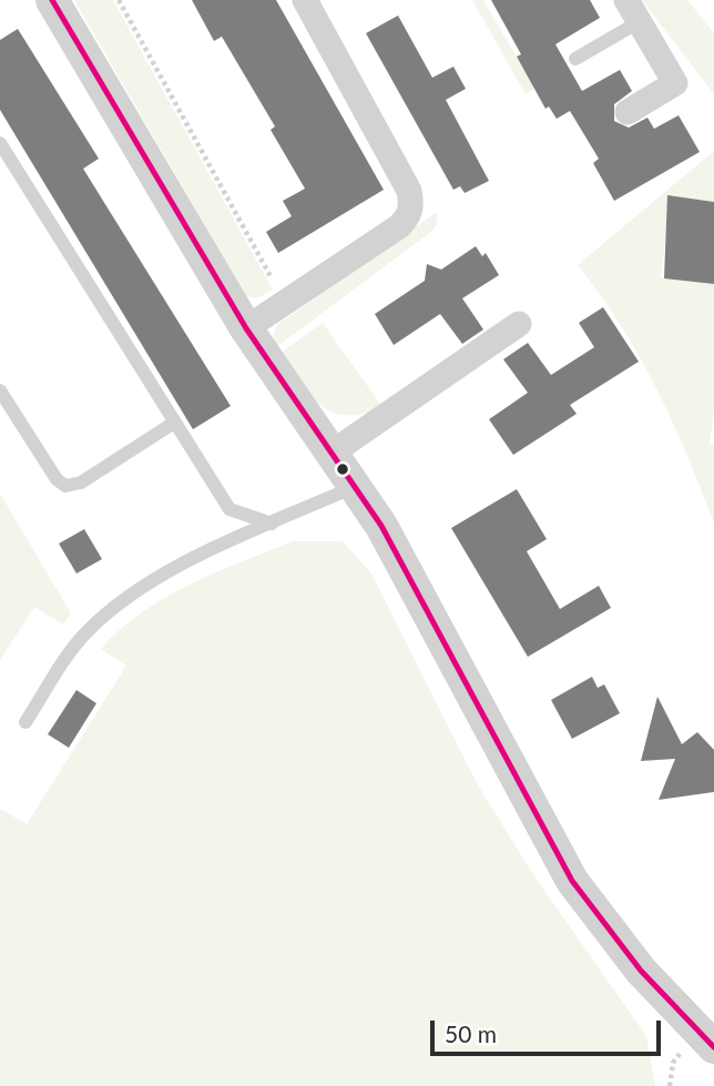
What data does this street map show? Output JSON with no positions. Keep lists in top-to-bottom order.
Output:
{
  "scale_bar": "50 m"
}
